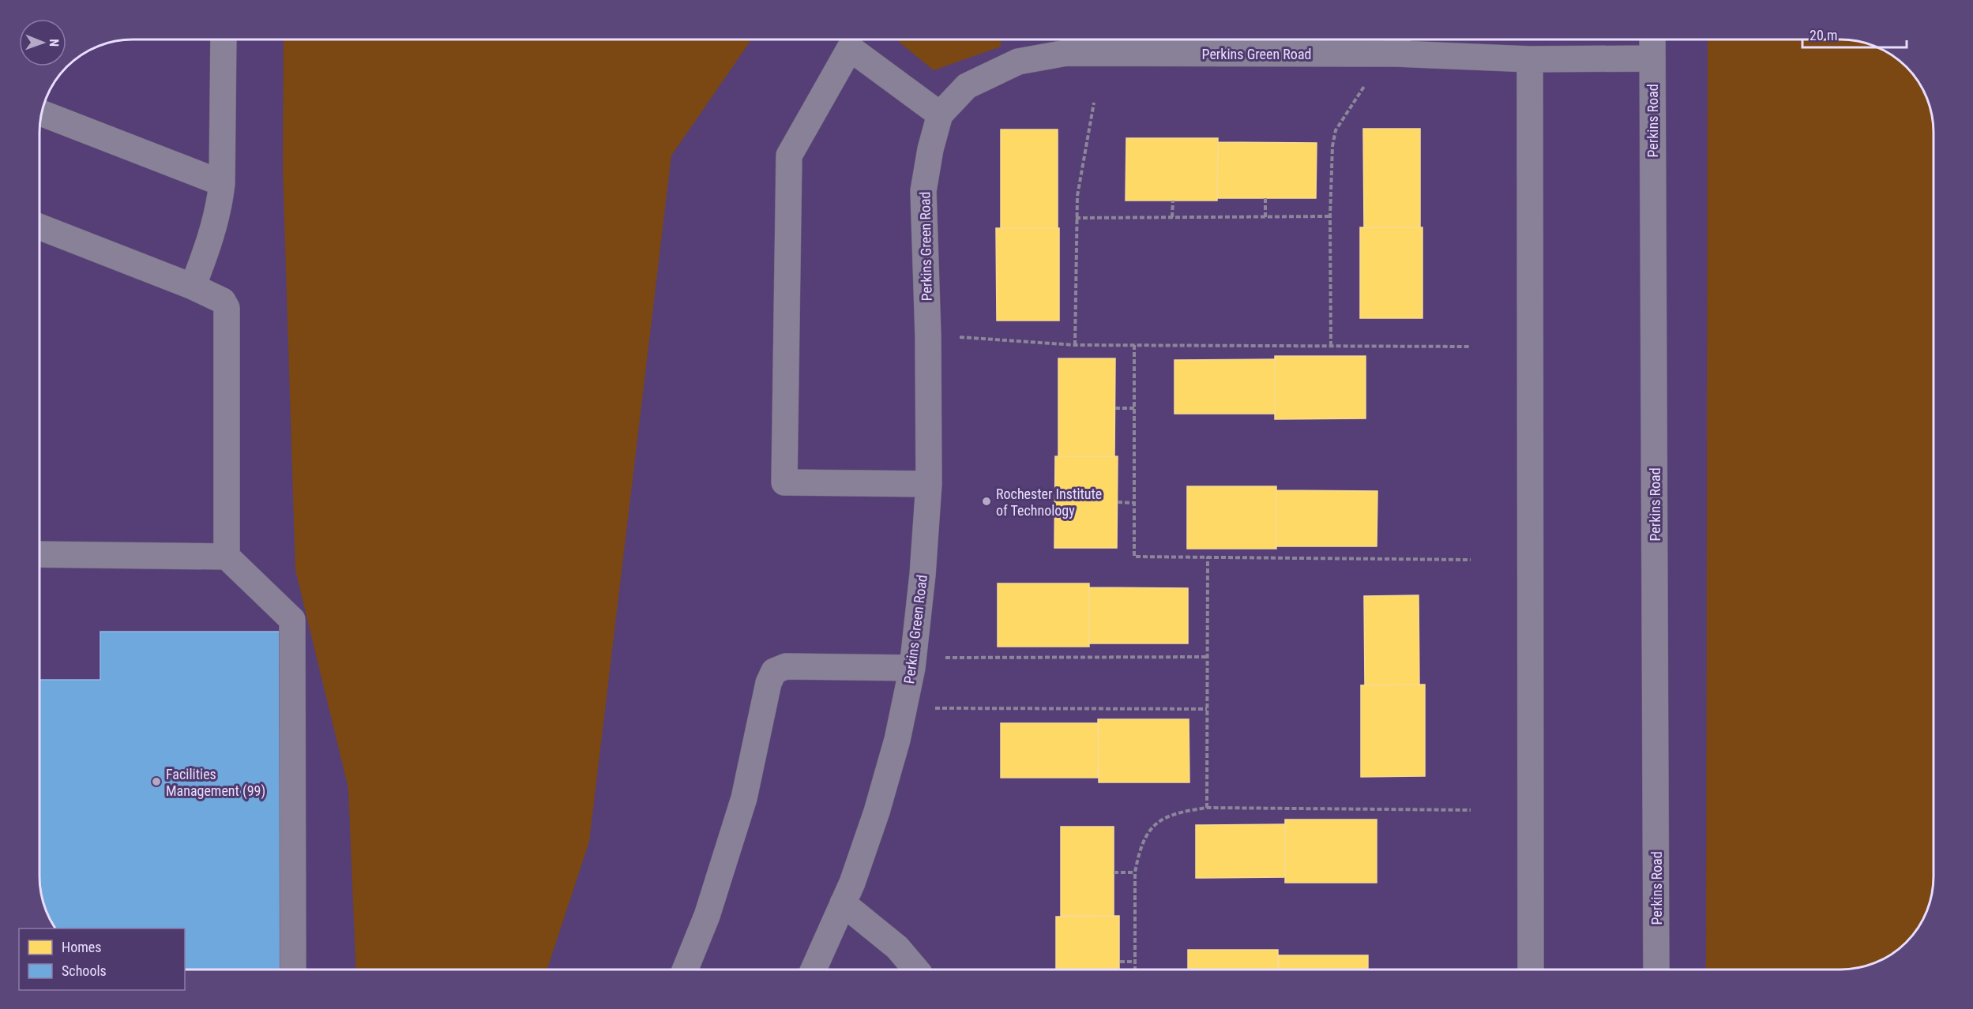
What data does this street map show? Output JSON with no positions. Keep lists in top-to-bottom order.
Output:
{
  "streets": {
    "street": ["Perkins Green Road", "Perkins Road"]
  },
  "crossings": [
    ["Perkins Green Road", "Perkins Road"]
  ],
  "places": ["Rochester Institute of Technology", "Facilities Management (99)"],
  "legend": ["Homes", "Schools"],
  "scale_bar": "20 m",
  "north": "right"
}
